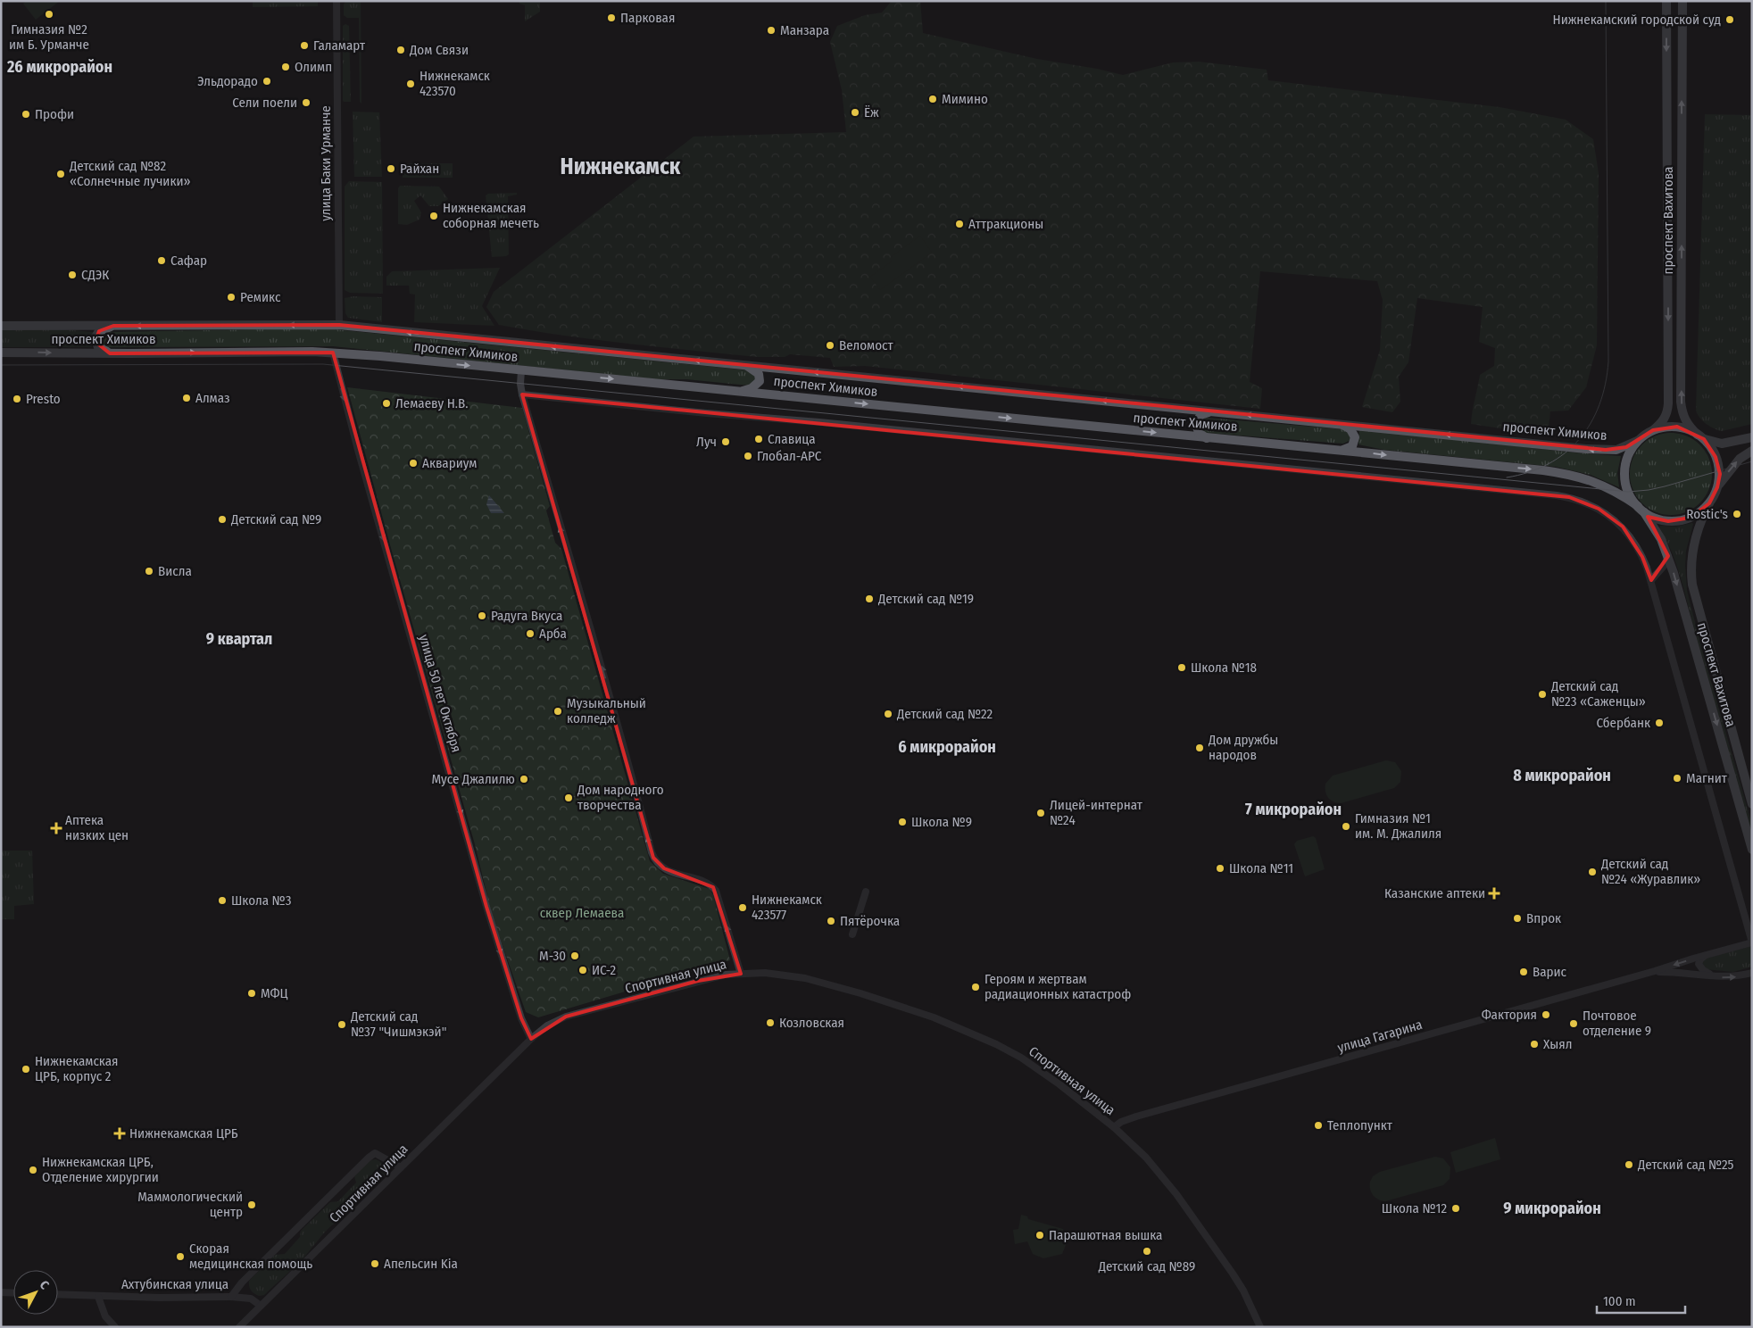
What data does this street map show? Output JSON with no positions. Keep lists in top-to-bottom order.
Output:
{
  "streets": {
    "main road": ["проспект Вахитова", "проспект Химиков"],
    "street": [
      "улица Баки Урманче",
      "улица 50 лет Октября",
      "Спортивная улица",
      "улица Гагарина",
      "Ахтубинская улица"
    ]
  },
  "crossings": [
    ["улица Баки Урманче", "проспект Химиков"],
    ["проспект Вахитова", "проспект Химиков"],
    ["проспект Химиков", "улица 50 лет Октября"],
    ["улица 50 лет Октября", "Спортивная улица"],
    ["Спортивная улица", "улица Гагарина"],
    ["Спортивная улица", "Ахтубинская улица"]
  ],
  "one_way": ["улица 50 лет Октября"],
  "districts": [
    "26 микрорайон",
    "Нижнекамск",
    "9 квартал",
    "6 микрорайон",
    "8 микрорайон",
    "7 микрорайон",
    "9 микрорайон"
  ],
  "parks": ["сквер Лемаева"],
  "places": {
    "other": [
      "Гимназия №2 им Б. Урманче",
      "Парковая",
      "Нижнекамский городской суд",
      "Манзара",
      "Галамарт",
      "Дом Связи",
      "Олимп",
      "Эльдорадо",
      "Нижнекамск 423570",
      "Мимино",
      "Сели поели",
      "Ёж",
      "Профи",
      "Райхан",
      "Детский сад №82 «Солнечные лучики»",
      "Нижнекамская соборная мечеть",
      "Аттракционы",
      "Сафар",
      "СДЭК",
      "Ремикс",
      "Веломост",
      "Алмаз",
      "Presto",
      "Лемаеву Н.В.",
      "Славица",
      "Луч",
      "Глобал-АРС",
      "Аквариум",
      "Rostic's",
      "Детский сад №9",
      "Висла",
      "Детский сад №19",
      "Радуга Вкуса",
      "Арба",
      "Школа №18",
      "Детский сад №23 «Саженцы»",
      "Музыкальный колледж",
      "Детский сад №22",
      "Сбербанк",
      "Дом дружбы народов",
      "Магнит",
      "Мусе Джалилю",
      "Дом народного творчества",
      "Лицей-интернат №24",
      "Школа №9",
      "Гимназия №1 им. М. Джалиля",
      "Школа №11",
      "Детский сад №24 «Журавлик»",
      "Школа №3",
      "Нижнекамск 423577",
      "Впрок",
      "Пятёрочка",
      "М-30",
      "ИС-2",
      "Варис",
      "Героям и жертвам радиационных катастроф",
      "МФЦ",
      "Фактория",
      "Козловская",
      "Почтовое отделение 9",
      "Детский сад №37 \"Чишмэкэй\"",
      "Хыял",
      "Нижнекамская ЦРБ, корпус 2",
      "Теплопункт",
      "Детский сад №25",
      "Нижнекамская ЦРБ, Отделение хирургии",
      "Маммологический центр",
      "Школа №12",
      "Парашютная вышка",
      "Детский сад №89",
      "Скорая медицинская помощь",
      "Апельсин Kia"
    ],
    "health": ["Аптека низких цен", "Казанские аптеки", "Нижнекамская ЦРБ"]
  },
  "scale_bar": "100 m",
  "north": "top right"
}
